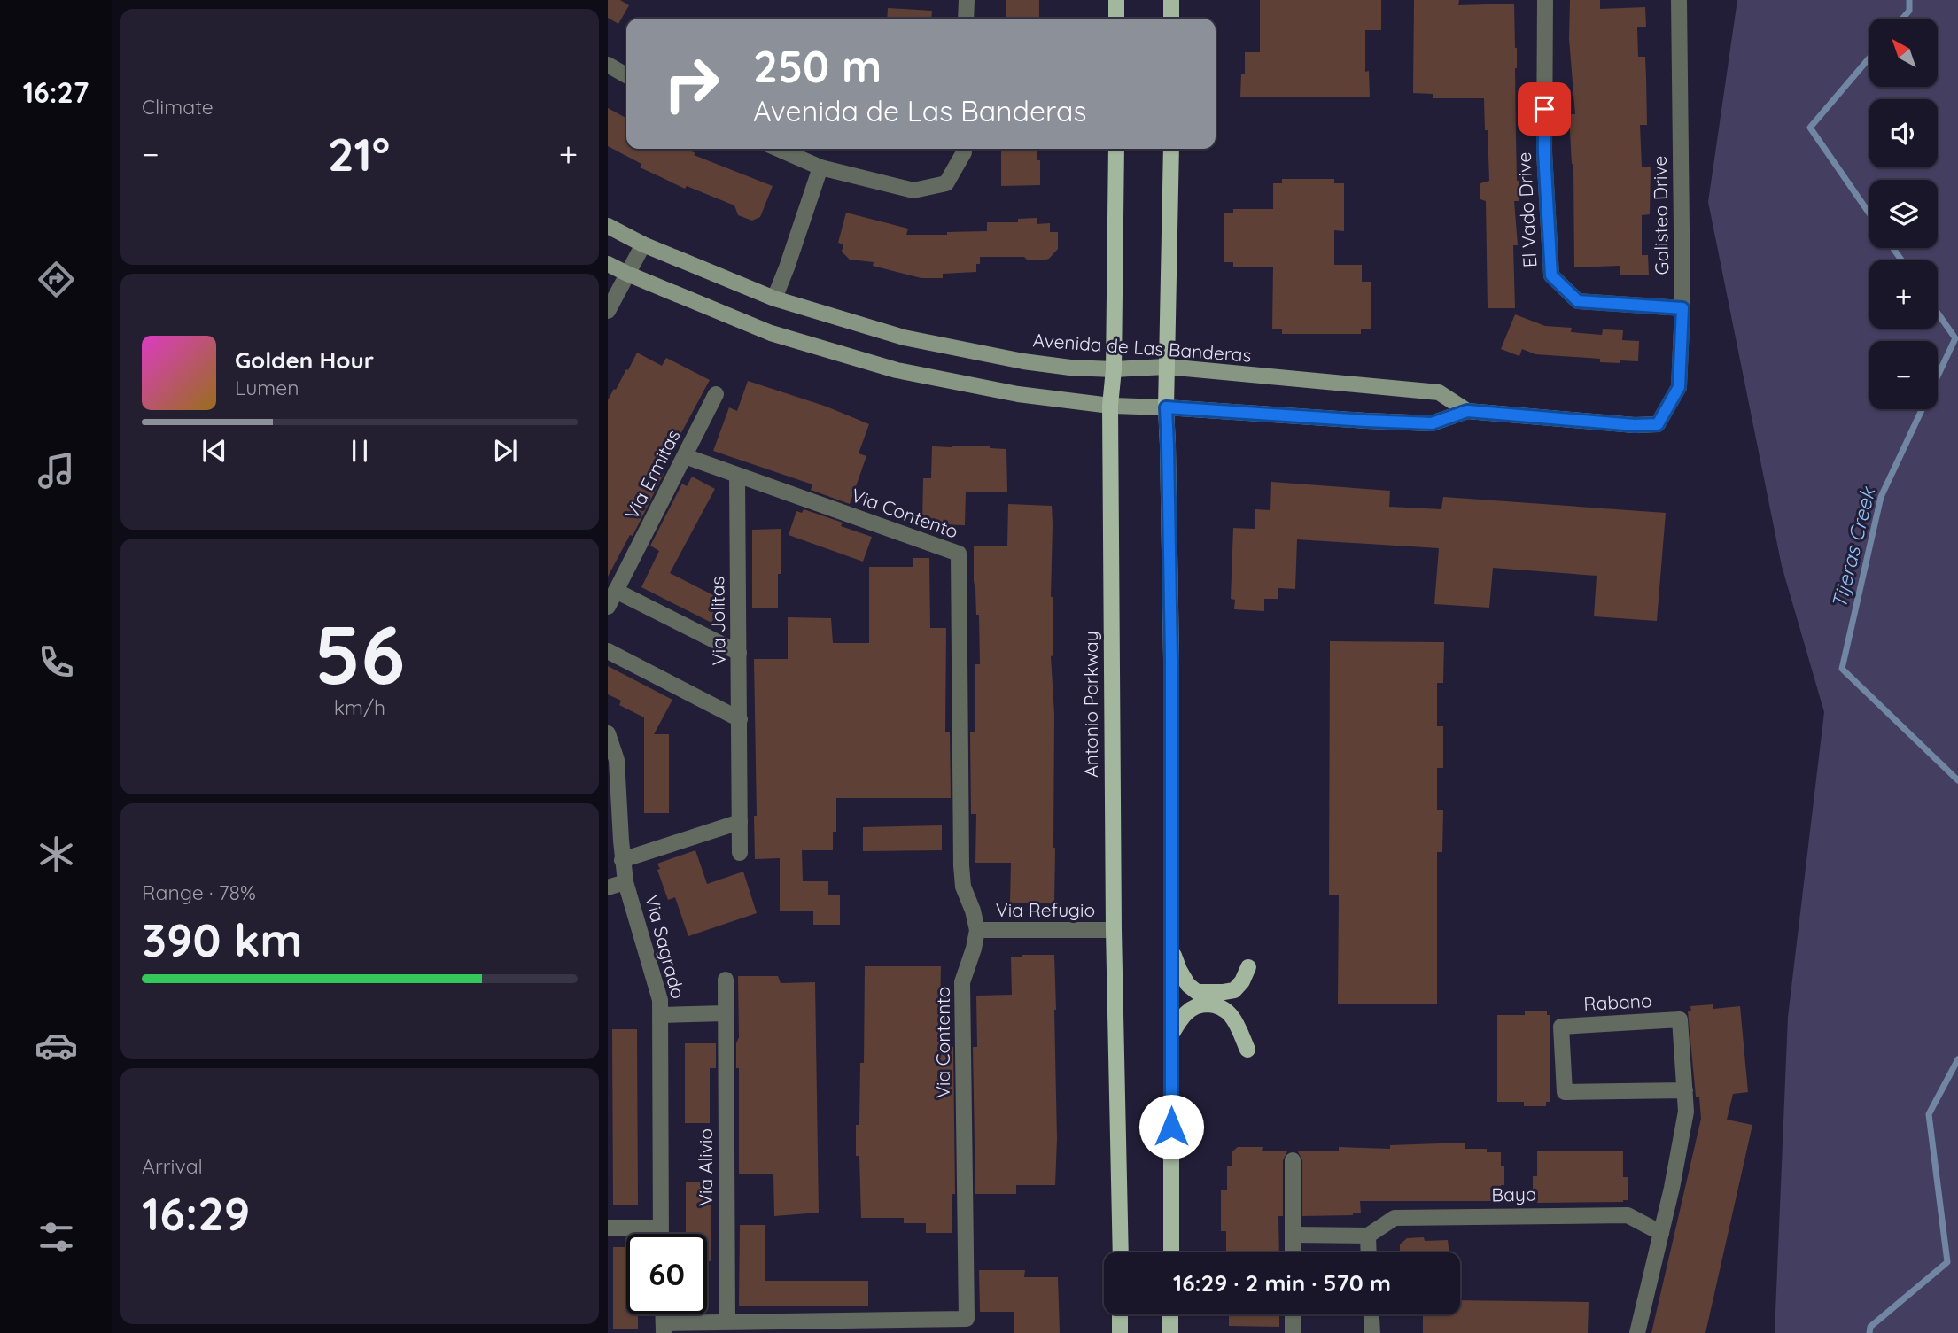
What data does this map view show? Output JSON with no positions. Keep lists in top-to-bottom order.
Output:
{
  "streets": {
    "main road": ["Avenida de Las Banderas", "Antonio Parkway"],
    "street": [
      "El Vado Drive",
      "Galisteo Drive",
      "Via Ermitas",
      "Via Contento",
      "Via Jolitas",
      "Via Refugio",
      "Via Sagrado",
      "Rabano",
      "Via Alivio",
      "Baya"
    ]
  },
  "crossings": [
    ["El Vado Drive", "Galisteo Drive"],
    ["Galisteo Drive", "Avenida de Las Banderas"],
    ["Avenida de Las Banderas", "Antonio Parkway"],
    ["Via Contento", "Via Jolitas"],
    ["Via Contento", "Via Refugio"],
    ["Via Contento", "Via Alivio"],
    ["Antonio Parkway", "Via Refugio"],
    ["Rabano", "Baya"]
  ],
  "water": ["Tijeras Creek"],
  "north": "top left",
  "page": {
    "tabs": "16:27",
    "tile": [
      "Climate",
      ["56", "km/h"],
      ["Range · 78%", "390 km"],
      ["Arrival", "16:29"]
    ],
    "map_buttons": ["+", "−"],
    "turn": ["250 m", "Avenida de Las Banderas"],
    "heat": ["−", "21°", "+"],
    "song": ["Golden Hour", "Lumen"],
    "limit": "60",
    "trip": "16:29 · 2 min · 570 m"
  }
}
